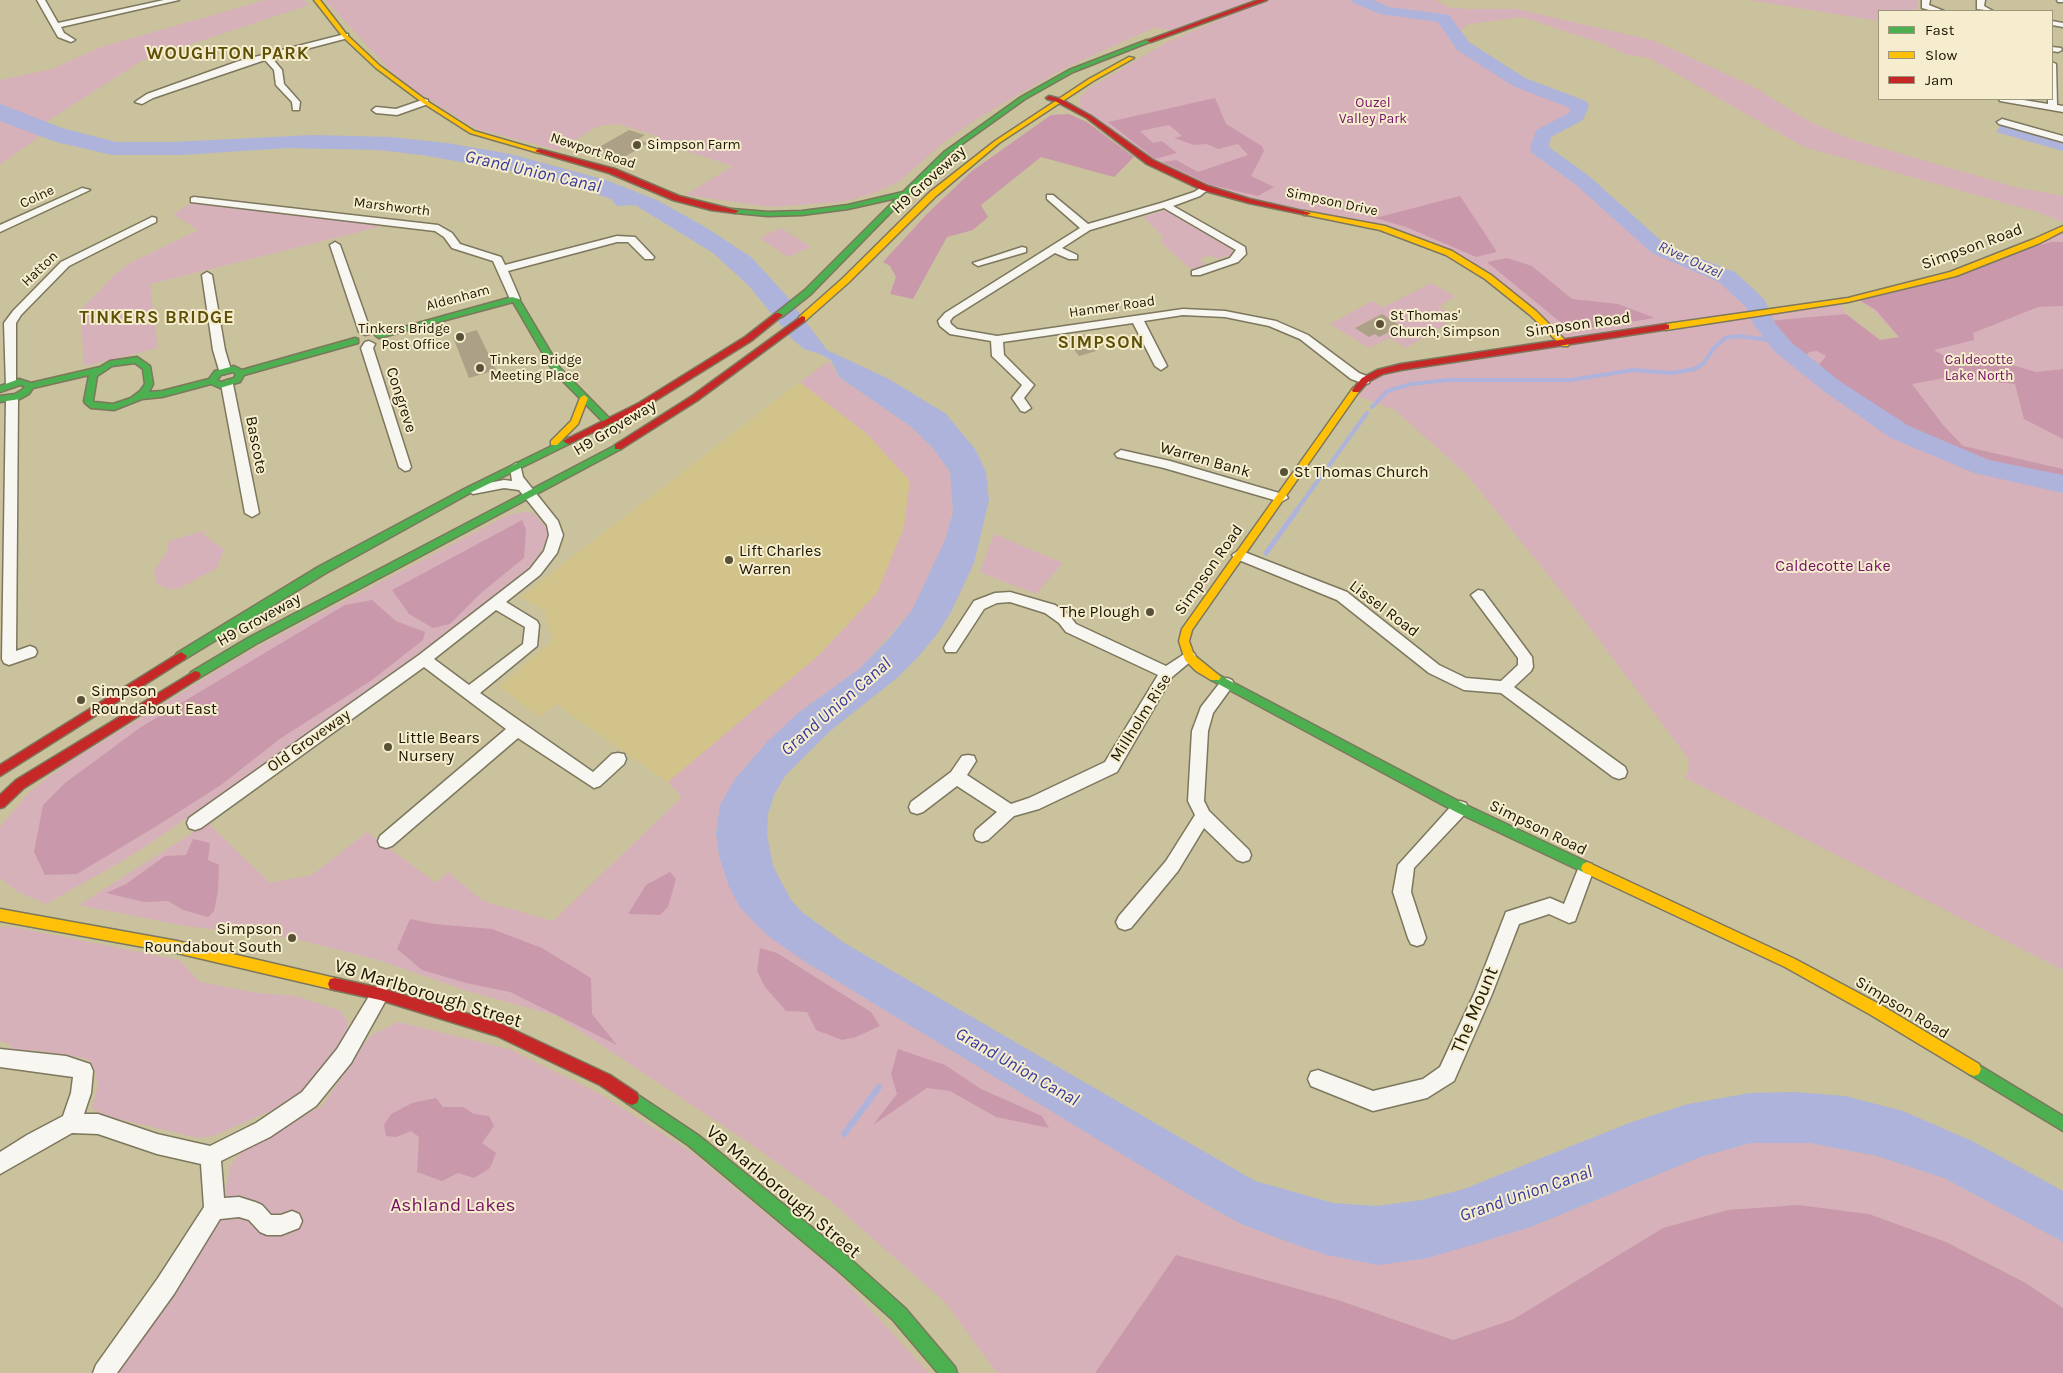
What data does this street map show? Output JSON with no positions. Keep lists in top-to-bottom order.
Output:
{
  "streets": {
    "street": [
      "Newport Road",
      "H9 Groveway",
      "Colne",
      "Simpson Drive",
      "Marshworth",
      "Simpson Road",
      "Hatton",
      "Aldenham",
      "Hanmer Road",
      "Congreve",
      "Bascote",
      "Warren Bank",
      "Lissel Road",
      "Millholm Rise",
      "Old Groveway",
      "V8 Marlborough Street",
      "The Mount"
    ]
  },
  "crossings": [
    ["Newport Road", "H9 Groveway"],
    ["H9 Groveway", "Simpson Drive"],
    ["H9 Groveway", "Marshworth"],
    ["H9 Groveway", "Old Groveway"],
    ["Simpson Drive", "Simpson Road"],
    ["Simpson Drive", "Hanmer Road"],
    ["Marshworth", "Aldenham"],
    ["Simpson Road", "Hanmer Road"],
    ["Simpson Road", "Warren Bank"],
    ["Simpson Road", "Lissel Road"],
    ["Simpson Road", "Millholm Rise"],
    ["Simpson Road", "The Mount"],
    ["Aldenham", "Congreve"]
  ],
  "districts": ["WOUGHTON PARK", "TINKERS BRIDGE", "SIMPSON"],
  "water": ["Grand Union Canal", "River Ouzel"],
  "parks": [
    "Ouzel Valley Park",
    "Caldecotte Lake North",
    "Caldecotte Lake",
    "Ashland Lakes"
  ],
  "places": [
    "Simpson Farm",
    "St Thomas' Church, Simpson",
    "Tinkers Bridge Post Office",
    "Tinkers Bridge Meeting Place",
    "St Thomas Church",
    "Lift Charles Warren",
    "The Plough",
    "Simpson Roundabout East",
    "Little Bears Nursery",
    "Simpson Roundabout South"
  ],
  "legend": ["Fast", "Slow", "Jam"]
}
